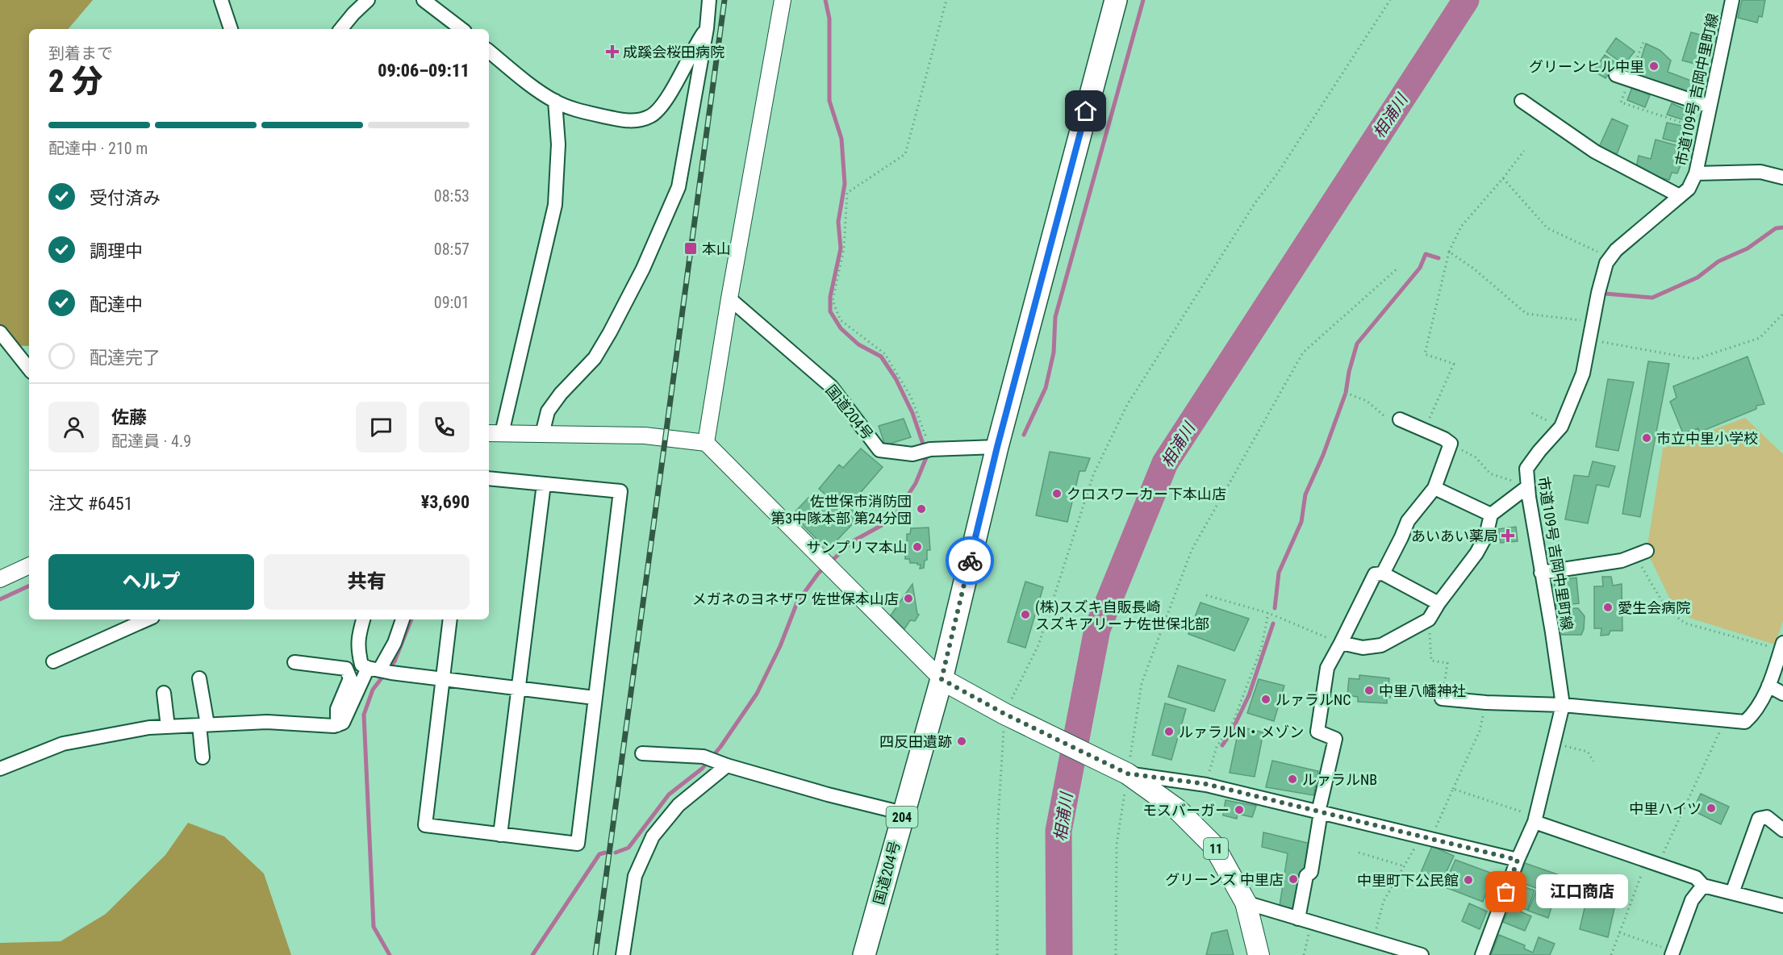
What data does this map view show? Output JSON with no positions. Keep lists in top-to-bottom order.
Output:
{
  "streets": {
    "highway": ["国道204号", "204"],
    "main road": ["11"],
    "street": ["市道109号 吉岡中里町線"]
  },
  "crossings": [
    ["国道204号", "204"],
    ["国道204号", "11"],
    ["204", "11"]
  ],
  "water": ["相浦川"],
  "places": {
    "health": ["成蹊会桜田病院", "あいあい薬局"],
    "other": [
      "グリーンヒル中里",
      "市立中里小学校",
      "クロスワーカー下本山店",
      "佐世保市消防団 第3中隊本部 第24分団",
      "サンプリマ本山",
      "メガネのヨネザワ 佐世保本山店",
      "愛生会病院",
      "(株)スズキ自販長崎 スズキアリーナ佐世保北部",
      "中里八幡神社",
      "ルァラルNC",
      "ルァラルN・メゾン",
      "四反田遺跡",
      "ルァラルNB",
      "中里ハイツ",
      "モスバーガー",
      "グリーンズ 中里店",
      "中里町下公民館",
      "江口商店"
    ],
    "transit": ["本山"]
  },
  "page": {
    "heading": ["2 分", "到着まで", "09:06–09:11"],
    "panel": [
      "佐藤",
      "配達員 · 4.9",
      "注文 #6451",
      "¥3,690"
    ],
    "bar": "配達中 · 210 m",
    "list": [
      ["受付済み", "08:53"],
      ["調理中", "08:57"],
      ["配達中", "09:01"],
      "配達完了"
    ],
    "buttons": ["ヘルプ", "共有"],
    "bubble": "江口商店"
  }
}
